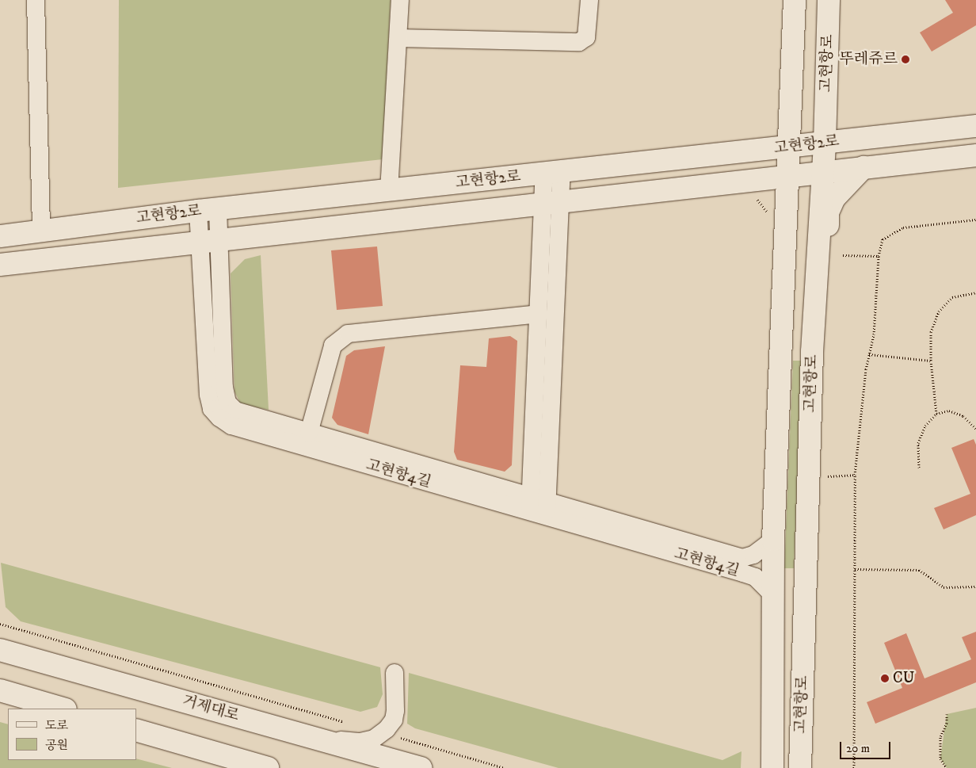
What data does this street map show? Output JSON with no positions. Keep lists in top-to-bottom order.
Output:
{
  "streets": {
    "street": [
      "고현항로",
      "고현항2로",
      "고현항4길",
      "거제대로"
    ]
  },
  "crossings": [
    ["고현항로", "고현항2로"],
    ["고현항로", "고현항4길"],
    ["고현항2로", "고현항4길"]
  ],
  "places": ["뚜레쥬르", "CU"],
  "legend": ["도로", "공원"],
  "scale_bar": "20 m"
}
